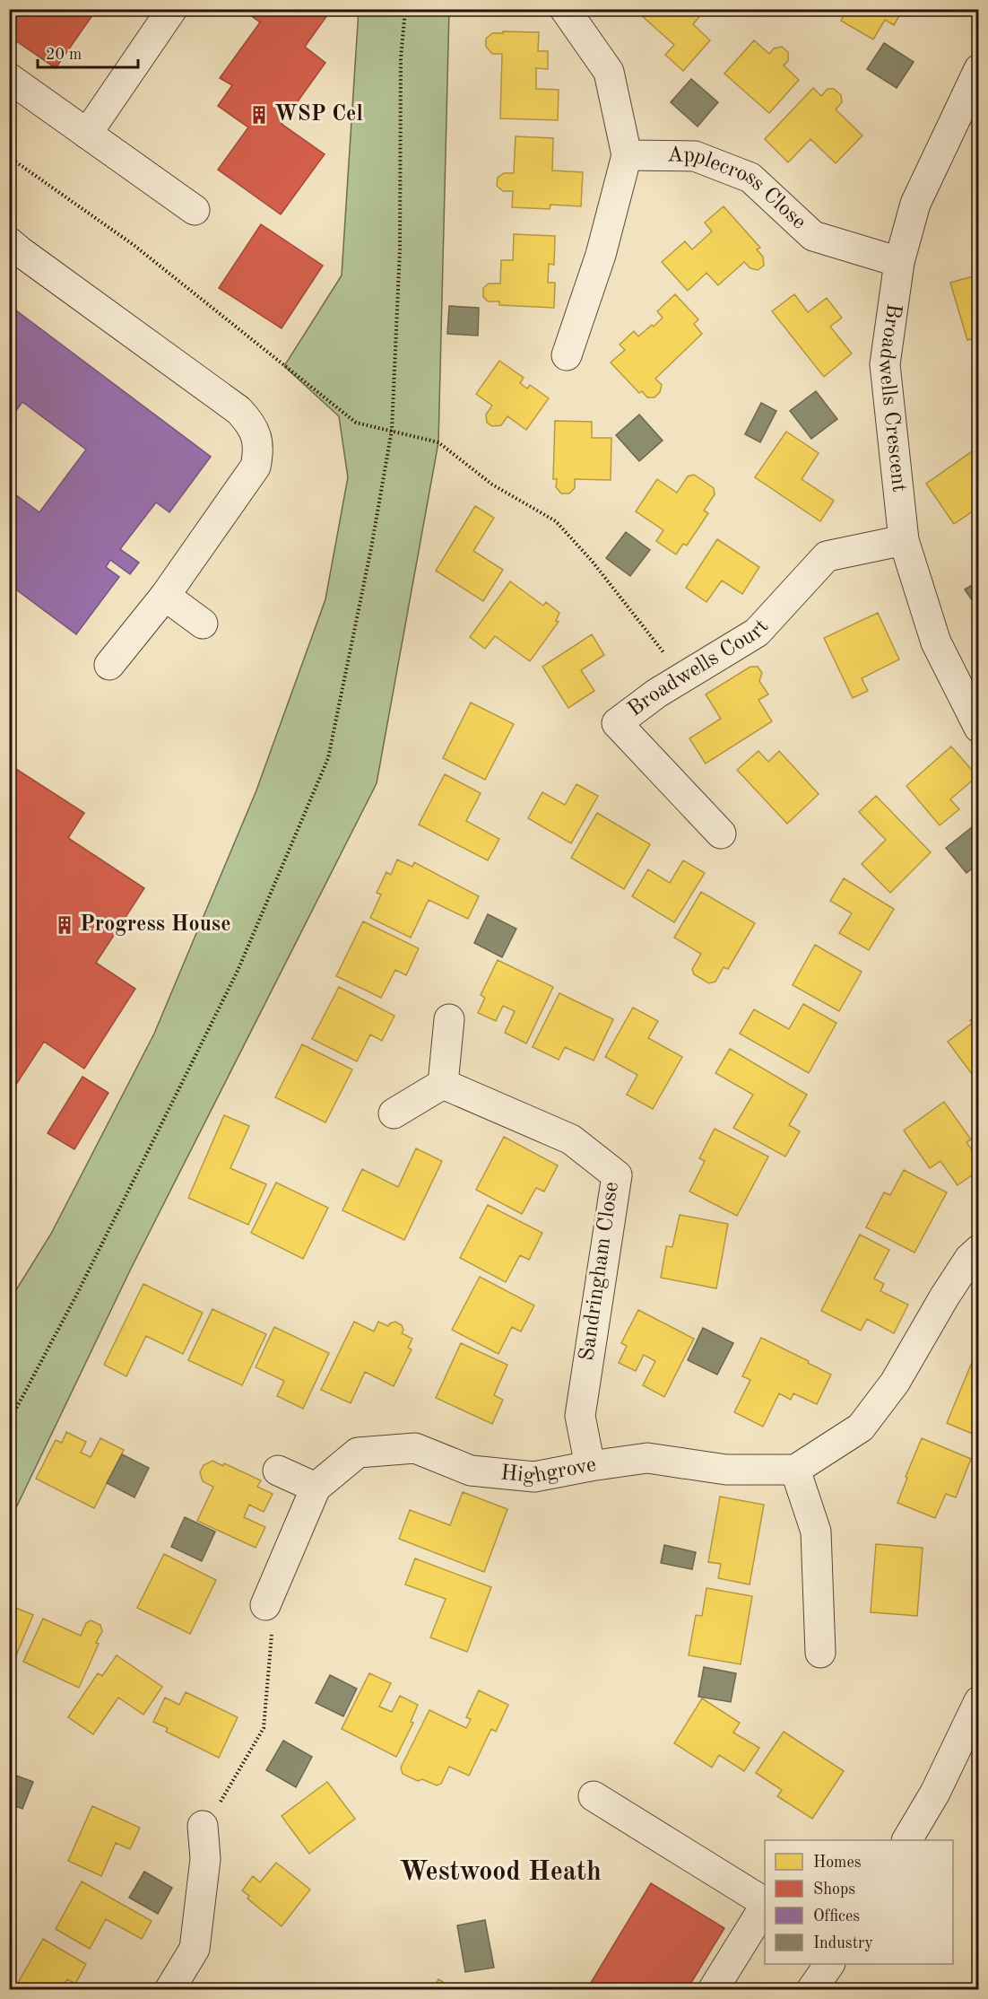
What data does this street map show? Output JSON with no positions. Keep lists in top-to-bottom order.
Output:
{
  "streets": {
    "street": [
      "Applecross Close",
      "Broadwells Crescent",
      "Broadwells Court",
      "Sandringham Close",
      "Highgrove"
    ]
  },
  "crossings": [
    ["Applecross Close", "Broadwells Crescent"],
    ["Broadwells Crescent", "Broadwells Court"],
    ["Sandringham Close", "Highgrove"]
  ],
  "districts": ["Westwood Heath"],
  "places": {
    "building": ["WSP Cel", "Progress House"]
  },
  "legend": [
    "Homes",
    "Shops",
    "Offices",
    "Industry"
  ],
  "scale_bar": "20 m"
}
